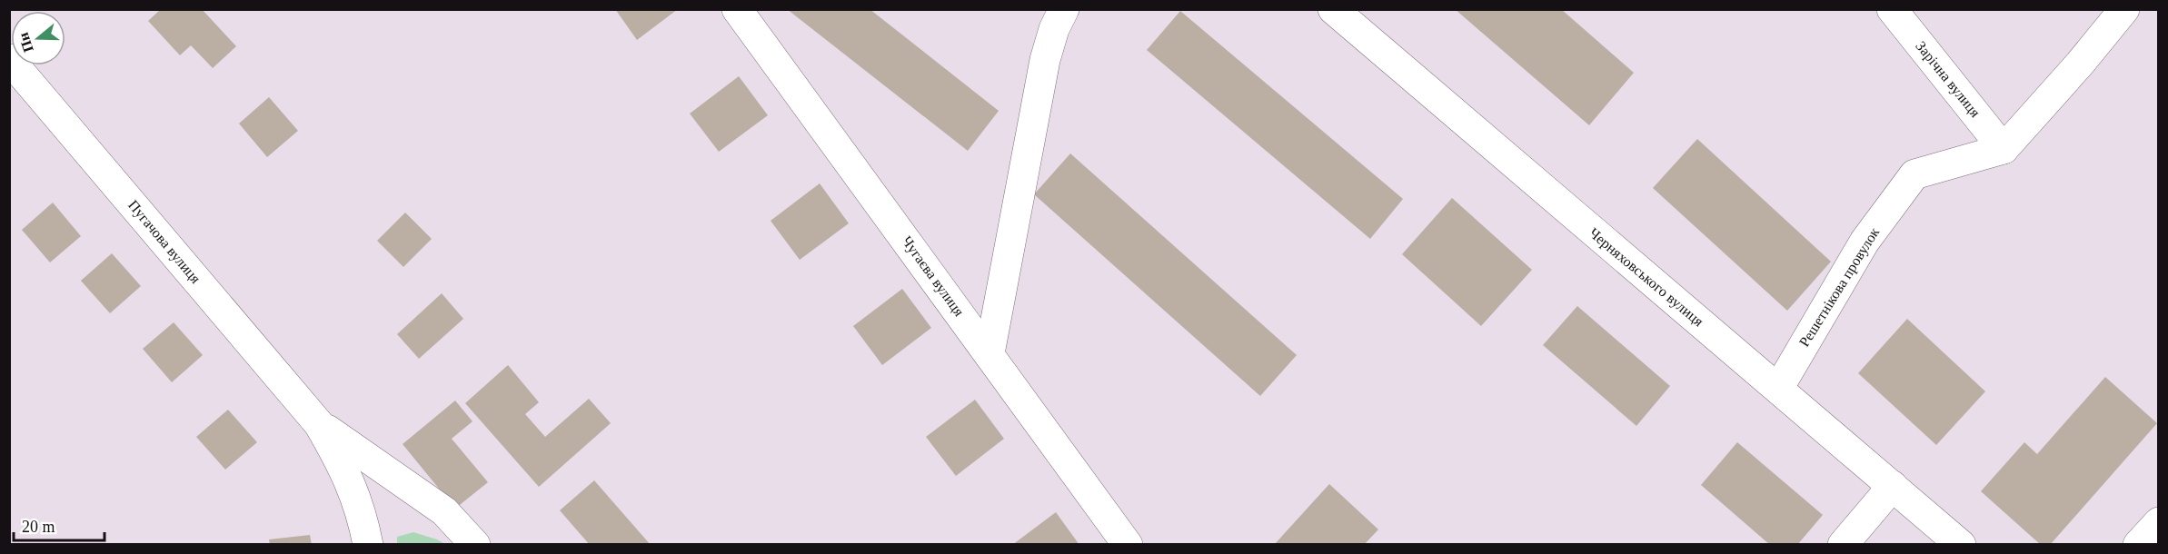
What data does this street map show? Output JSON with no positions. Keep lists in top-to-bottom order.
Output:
{
  "streets": {
    "street": [
      "Зарічна вулиця",
      "Пугачова вулиця",
      "Чугаєва вулиця",
      "Черняховського вулиця",
      "Решетнікова провулок"
    ]
  },
  "crossings": [
    ["Зарічна вулиця", "Решетнікова провулок"],
    ["Черняховського вулиця", "Решетнікова провулок"]
  ],
  "scale_bar": "20 m",
  "north": "left"
}
